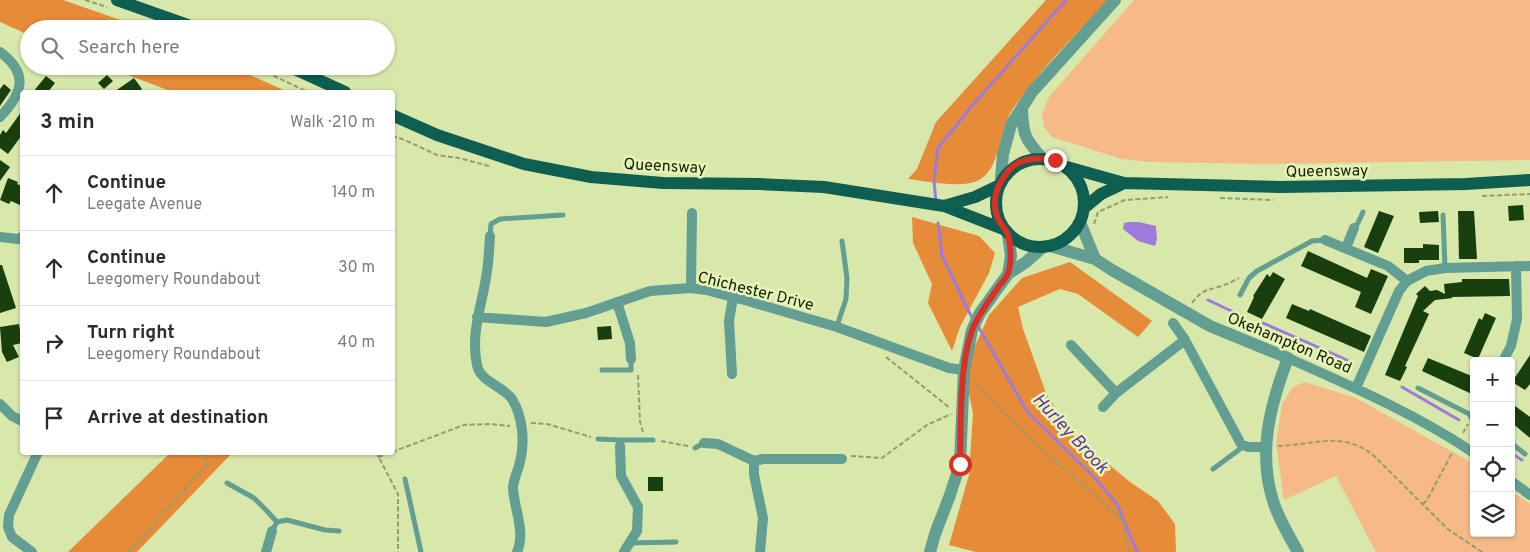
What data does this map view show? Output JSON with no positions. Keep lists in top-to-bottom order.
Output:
{
  "streets": {
    "main road": ["Queensway"],
    "street": ["Chichester Drive", "Okehampton Road"]
  },
  "water": ["Hurley Brook"],
  "page": {
    "search": "Search here",
    "heading": ["3 min", "Walk · 210 m"],
    "list": [
      ["Continue", "Leegate Avenue", "140 m"],
      ["Continue", "Leegomery Roundabout", "30 m"],
      ["Turn right", "Leegomery Roundabout", "40 m"],
      "Arrive at destination"
    ],
    "map_buttons": ["+", "−"]
  }
}
